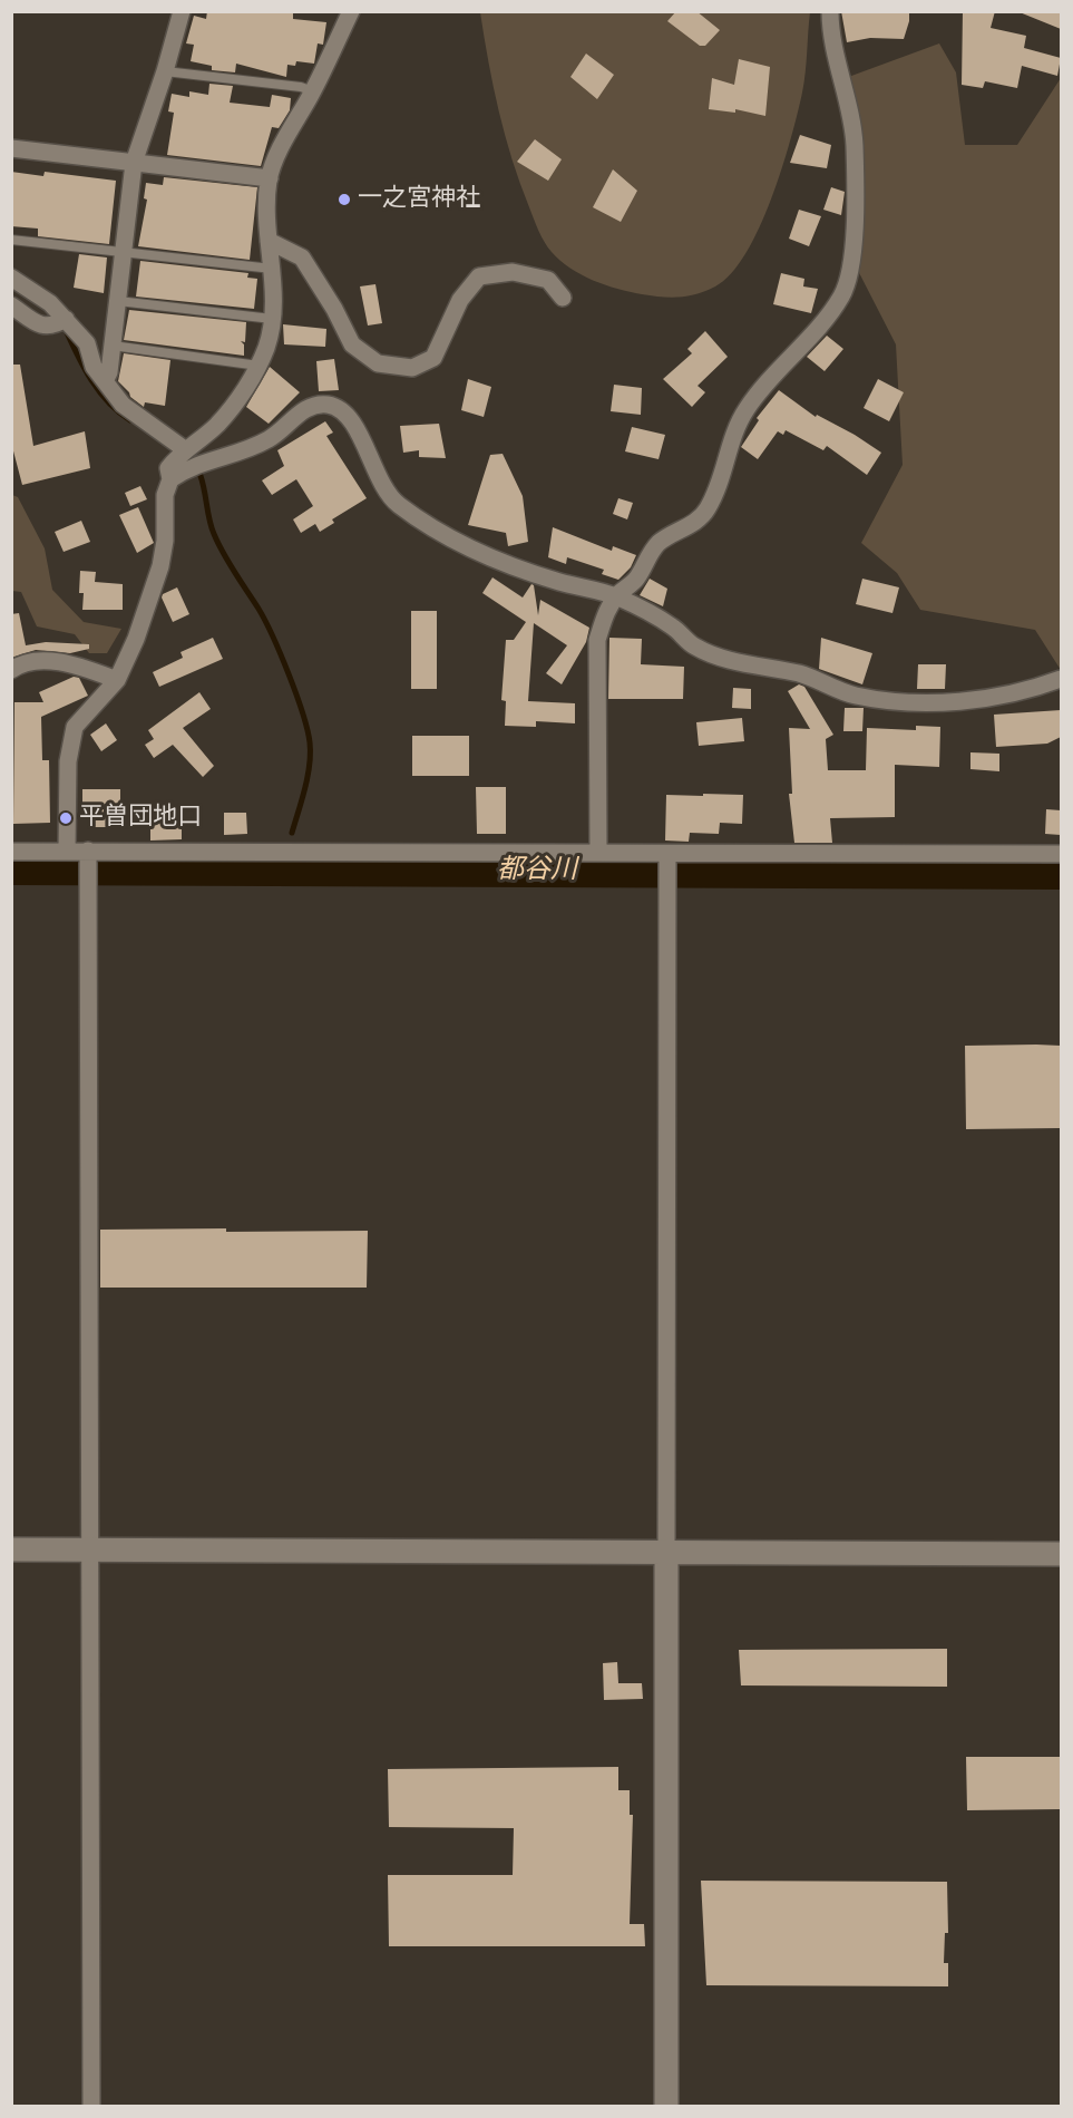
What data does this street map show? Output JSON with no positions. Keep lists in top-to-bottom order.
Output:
{
  "water": ["都谷川"],
  "places": ["一之宮神社", "平曽団地口"]
}
